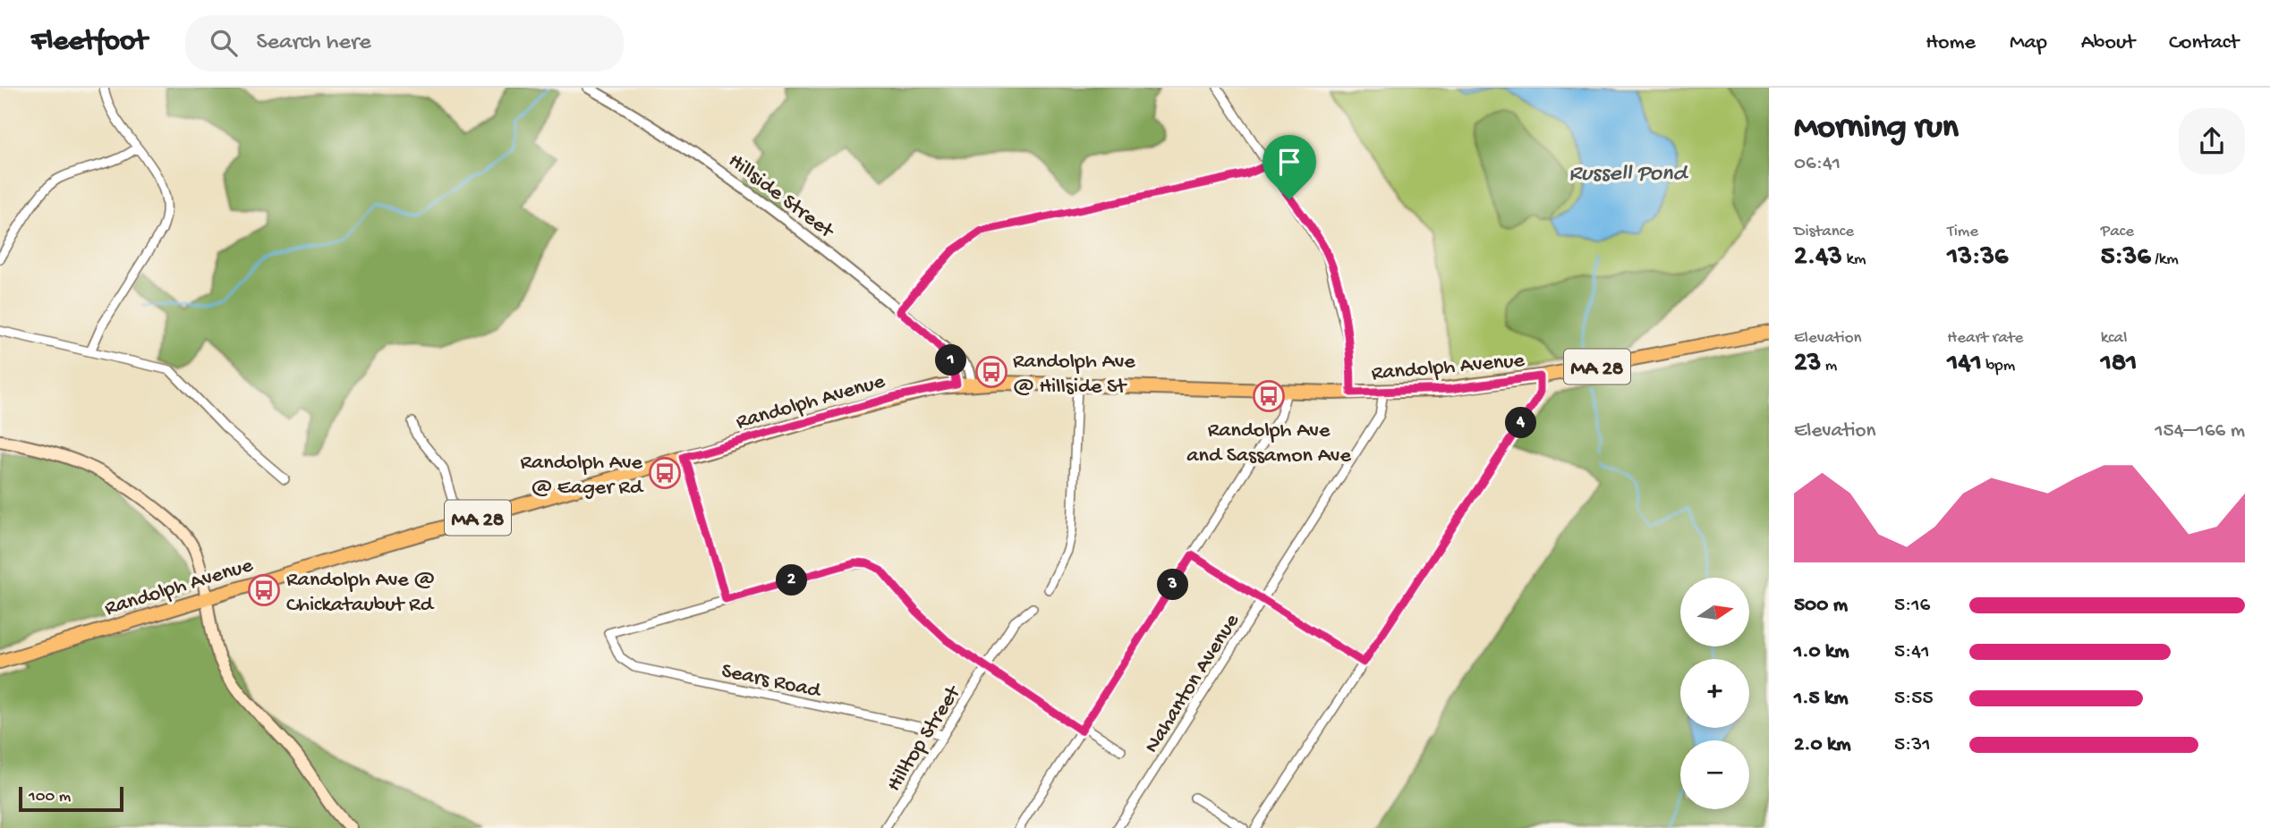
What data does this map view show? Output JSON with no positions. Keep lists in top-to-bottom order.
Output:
{
  "streets": {
    "main road": ["Randolph Avenue", "MA 28"],
    "street": [
      "Hillside Street",
      "Sears Road",
      "Nahanton Avenue",
      "Hilltop Street"
    ]
  },
  "crossings": [
    ["Hillside Street", "Randolph Avenue"],
    ["Randolph Avenue", "Nahanton Avenue"],
    ["Sears Road", "Hilltop Street"]
  ],
  "water": ["Russell Pond"],
  "places": {
    "bus stop": [
      "Randolph Ave @ Hillside St",
      "Randolph Ave and Sassamon Ave",
      "Randolph Ave @ Eager Rd",
      "Randolph Ave @ Chickataubut Rd"
    ]
  },
  "scale_bar": "100 m",
  "north": "right",
  "page": {
    "header": "Fleetfoot",
    "search": "Search here",
    "nav": [
      "Home",
      "Map",
      "About",
      "Contact"
    ],
    "heading": ["Morning run", "06:41"],
    "stats": [
      ["Distance", "2.43 km"],
      ["Time", "13:36"],
      ["Pace", "5:36 /km"],
      ["Elevation", "23 m"],
      ["Heart rate", "141 bpm"],
      ["kcal", "181"]
    ],
    "pins": [
      "1",
      "4",
      "2",
      "3"
    ],
    "chart": ["Elevation", "154–166 m"],
    "map_buttons": ["+", "−"],
    "list": [
      {
        "name": "500 m",
        "note": "5:16"
      },
      {
        "name": "1.0 km",
        "note": "5:41"
      },
      {
        "name": "1.5 km",
        "note": "5:55"
      },
      {
        "name": "2.0 km",
        "note": "5:31"
      }
    ],
    "scale": "100 m"
  }
}
